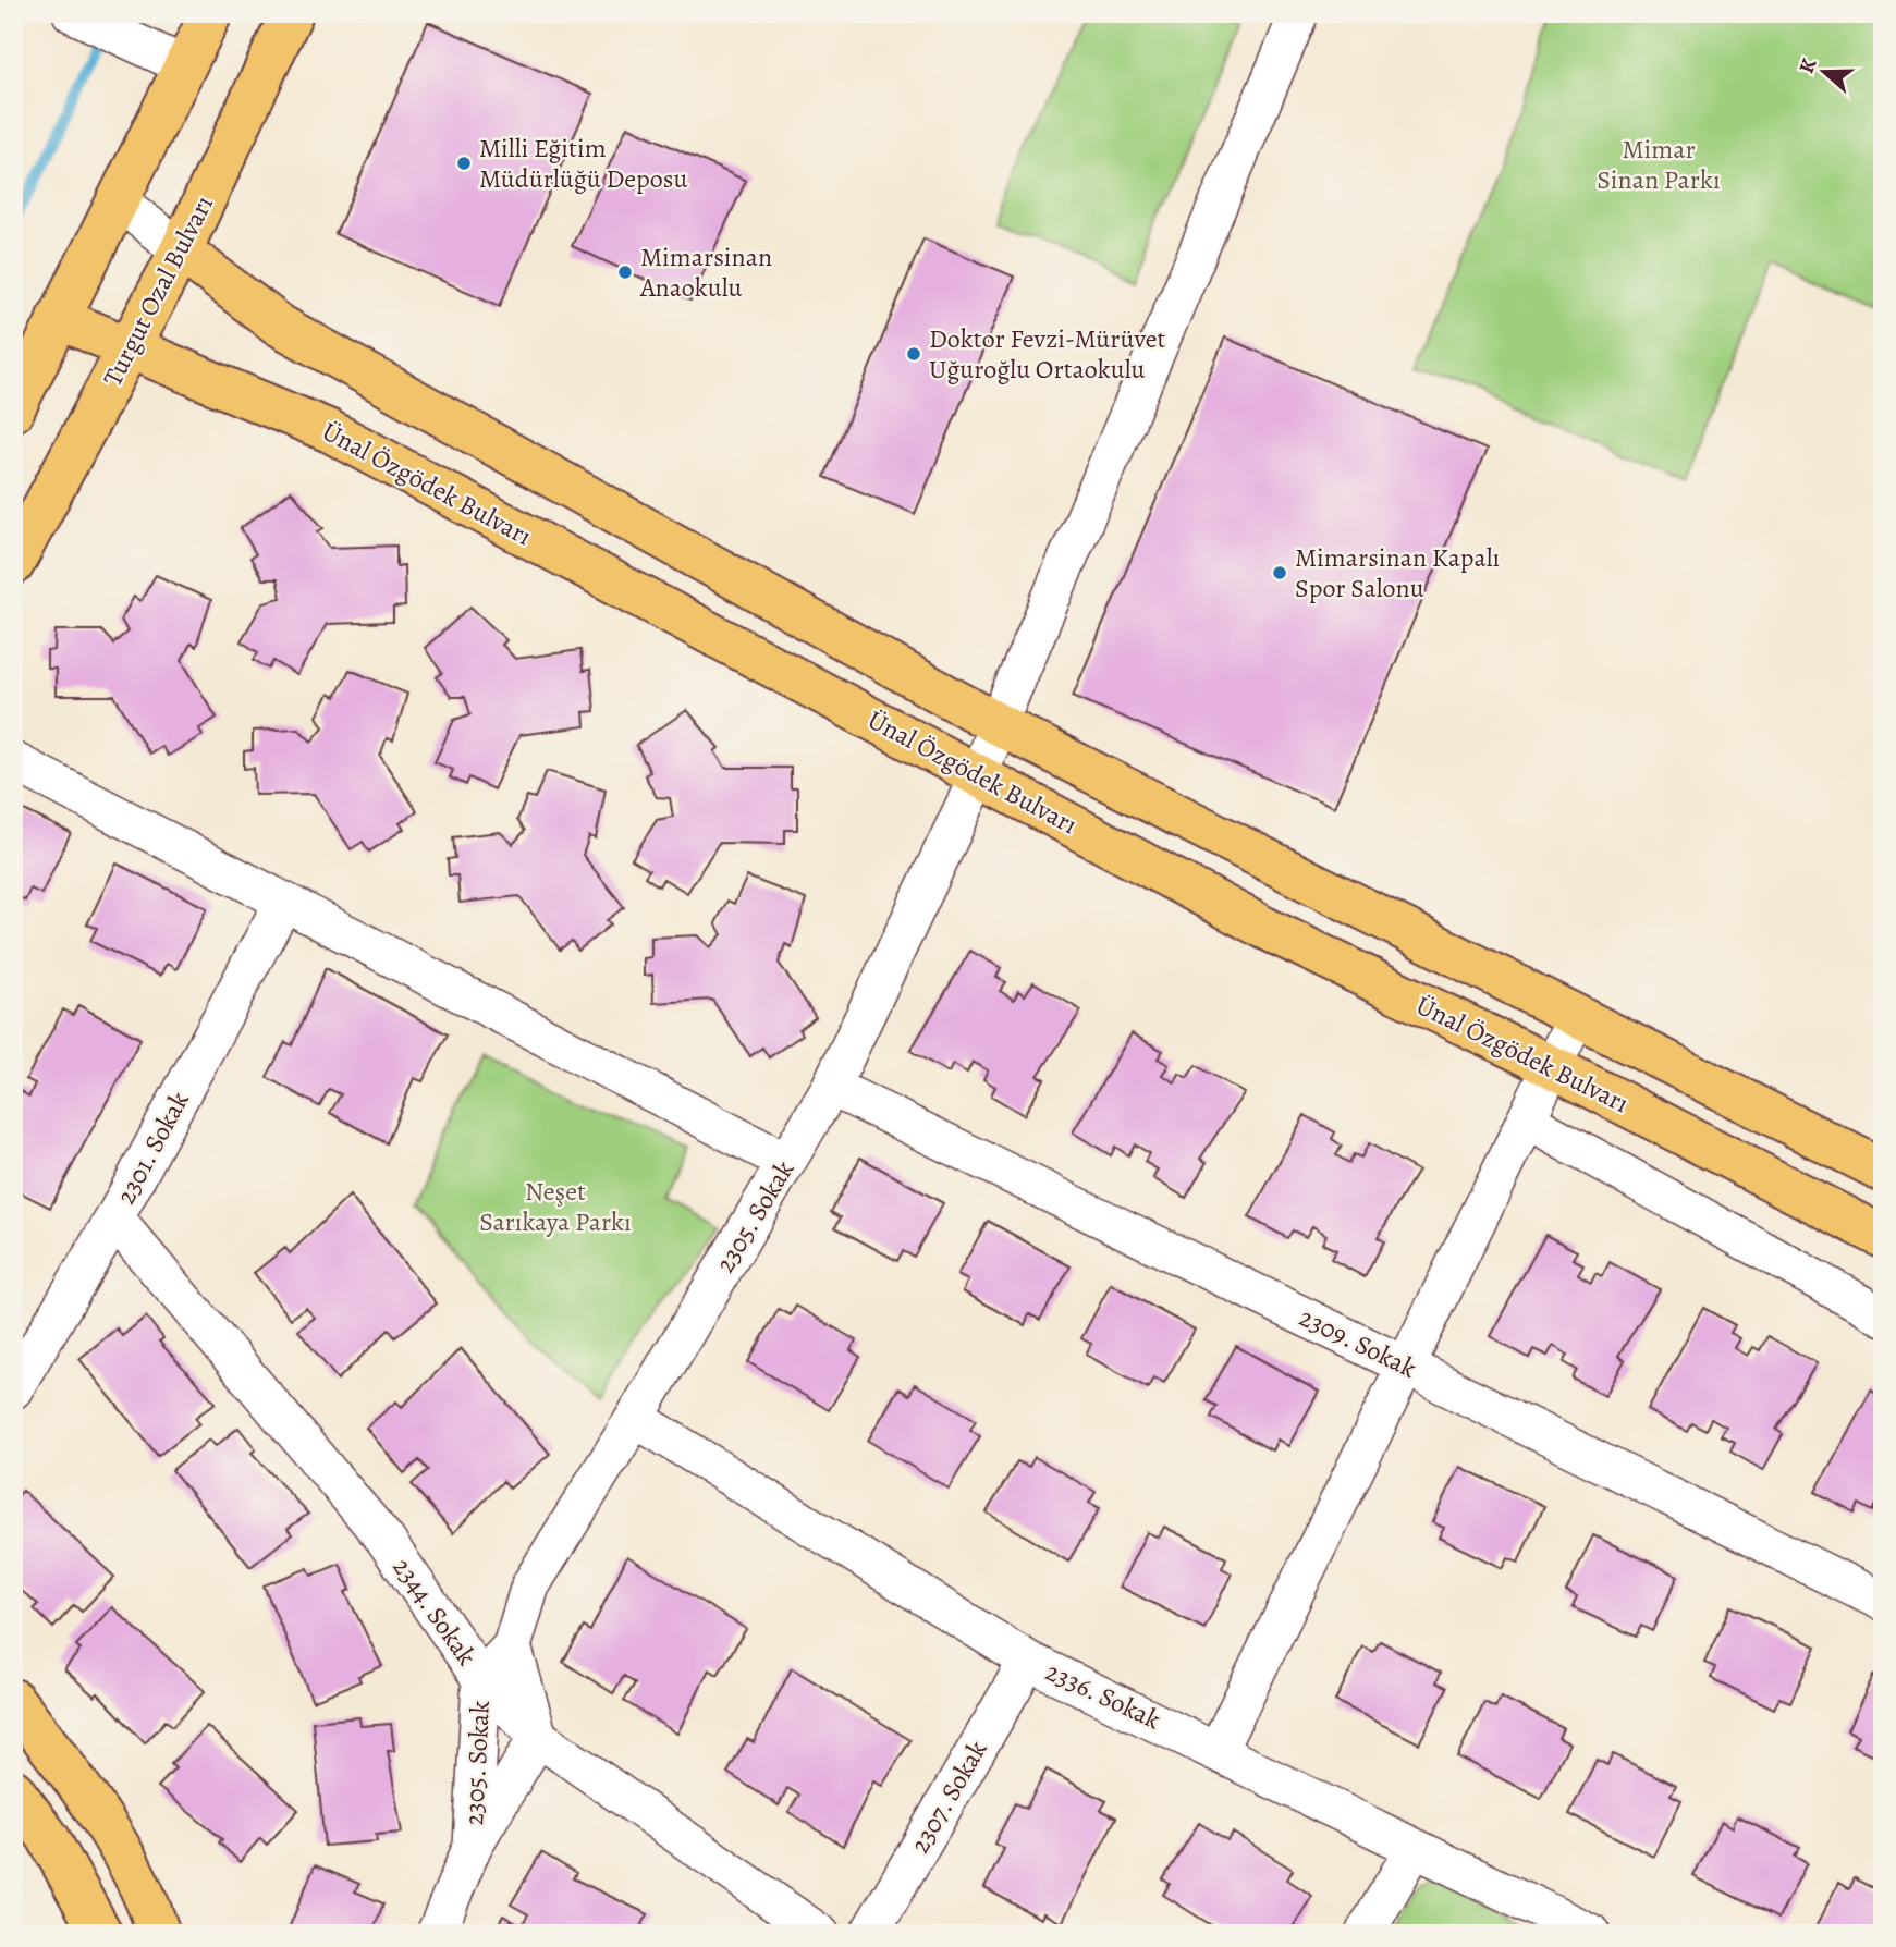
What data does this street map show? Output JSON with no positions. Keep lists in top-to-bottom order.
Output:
{
  "streets": {
    "main road": ["Turgut Ozal Bulvarı", "Ünal Özgödek Bulvarı"],
    "street": [
      "2301. Sokak",
      "2305. Sokak",
      "2309. Sokak",
      "2344. Sokak",
      "2336. Sokak",
      "2307. Sokak"
    ]
  },
  "crossings": [
    ["Turgut Ozal Bulvarı", "Ünal Özgödek Bulvarı"],
    ["Ünal Özgödek Bulvarı", "2305. Sokak"],
    ["2301. Sokak", "2344. Sokak"],
    ["2305. Sokak", "2309. Sokak"],
    ["2305. Sokak", "2344. Sokak"],
    ["2305. Sokak", "2336. Sokak"],
    ["2336. Sokak", "2307. Sokak"]
  ],
  "parks": ["Mimar Sinan Parkı", "Neşet Sarıkaya Parkı"],
  "places": [
    "Milli Eğitim Müdürlüğü Deposu",
    "Mimarsinan Anaokulu",
    "Doktor Fevzi-Mürüvet Uğuroğlu Ortaokulu",
    "Mimarsinan Kapalı Spor Salonu"
  ],
  "north": "left"
}
